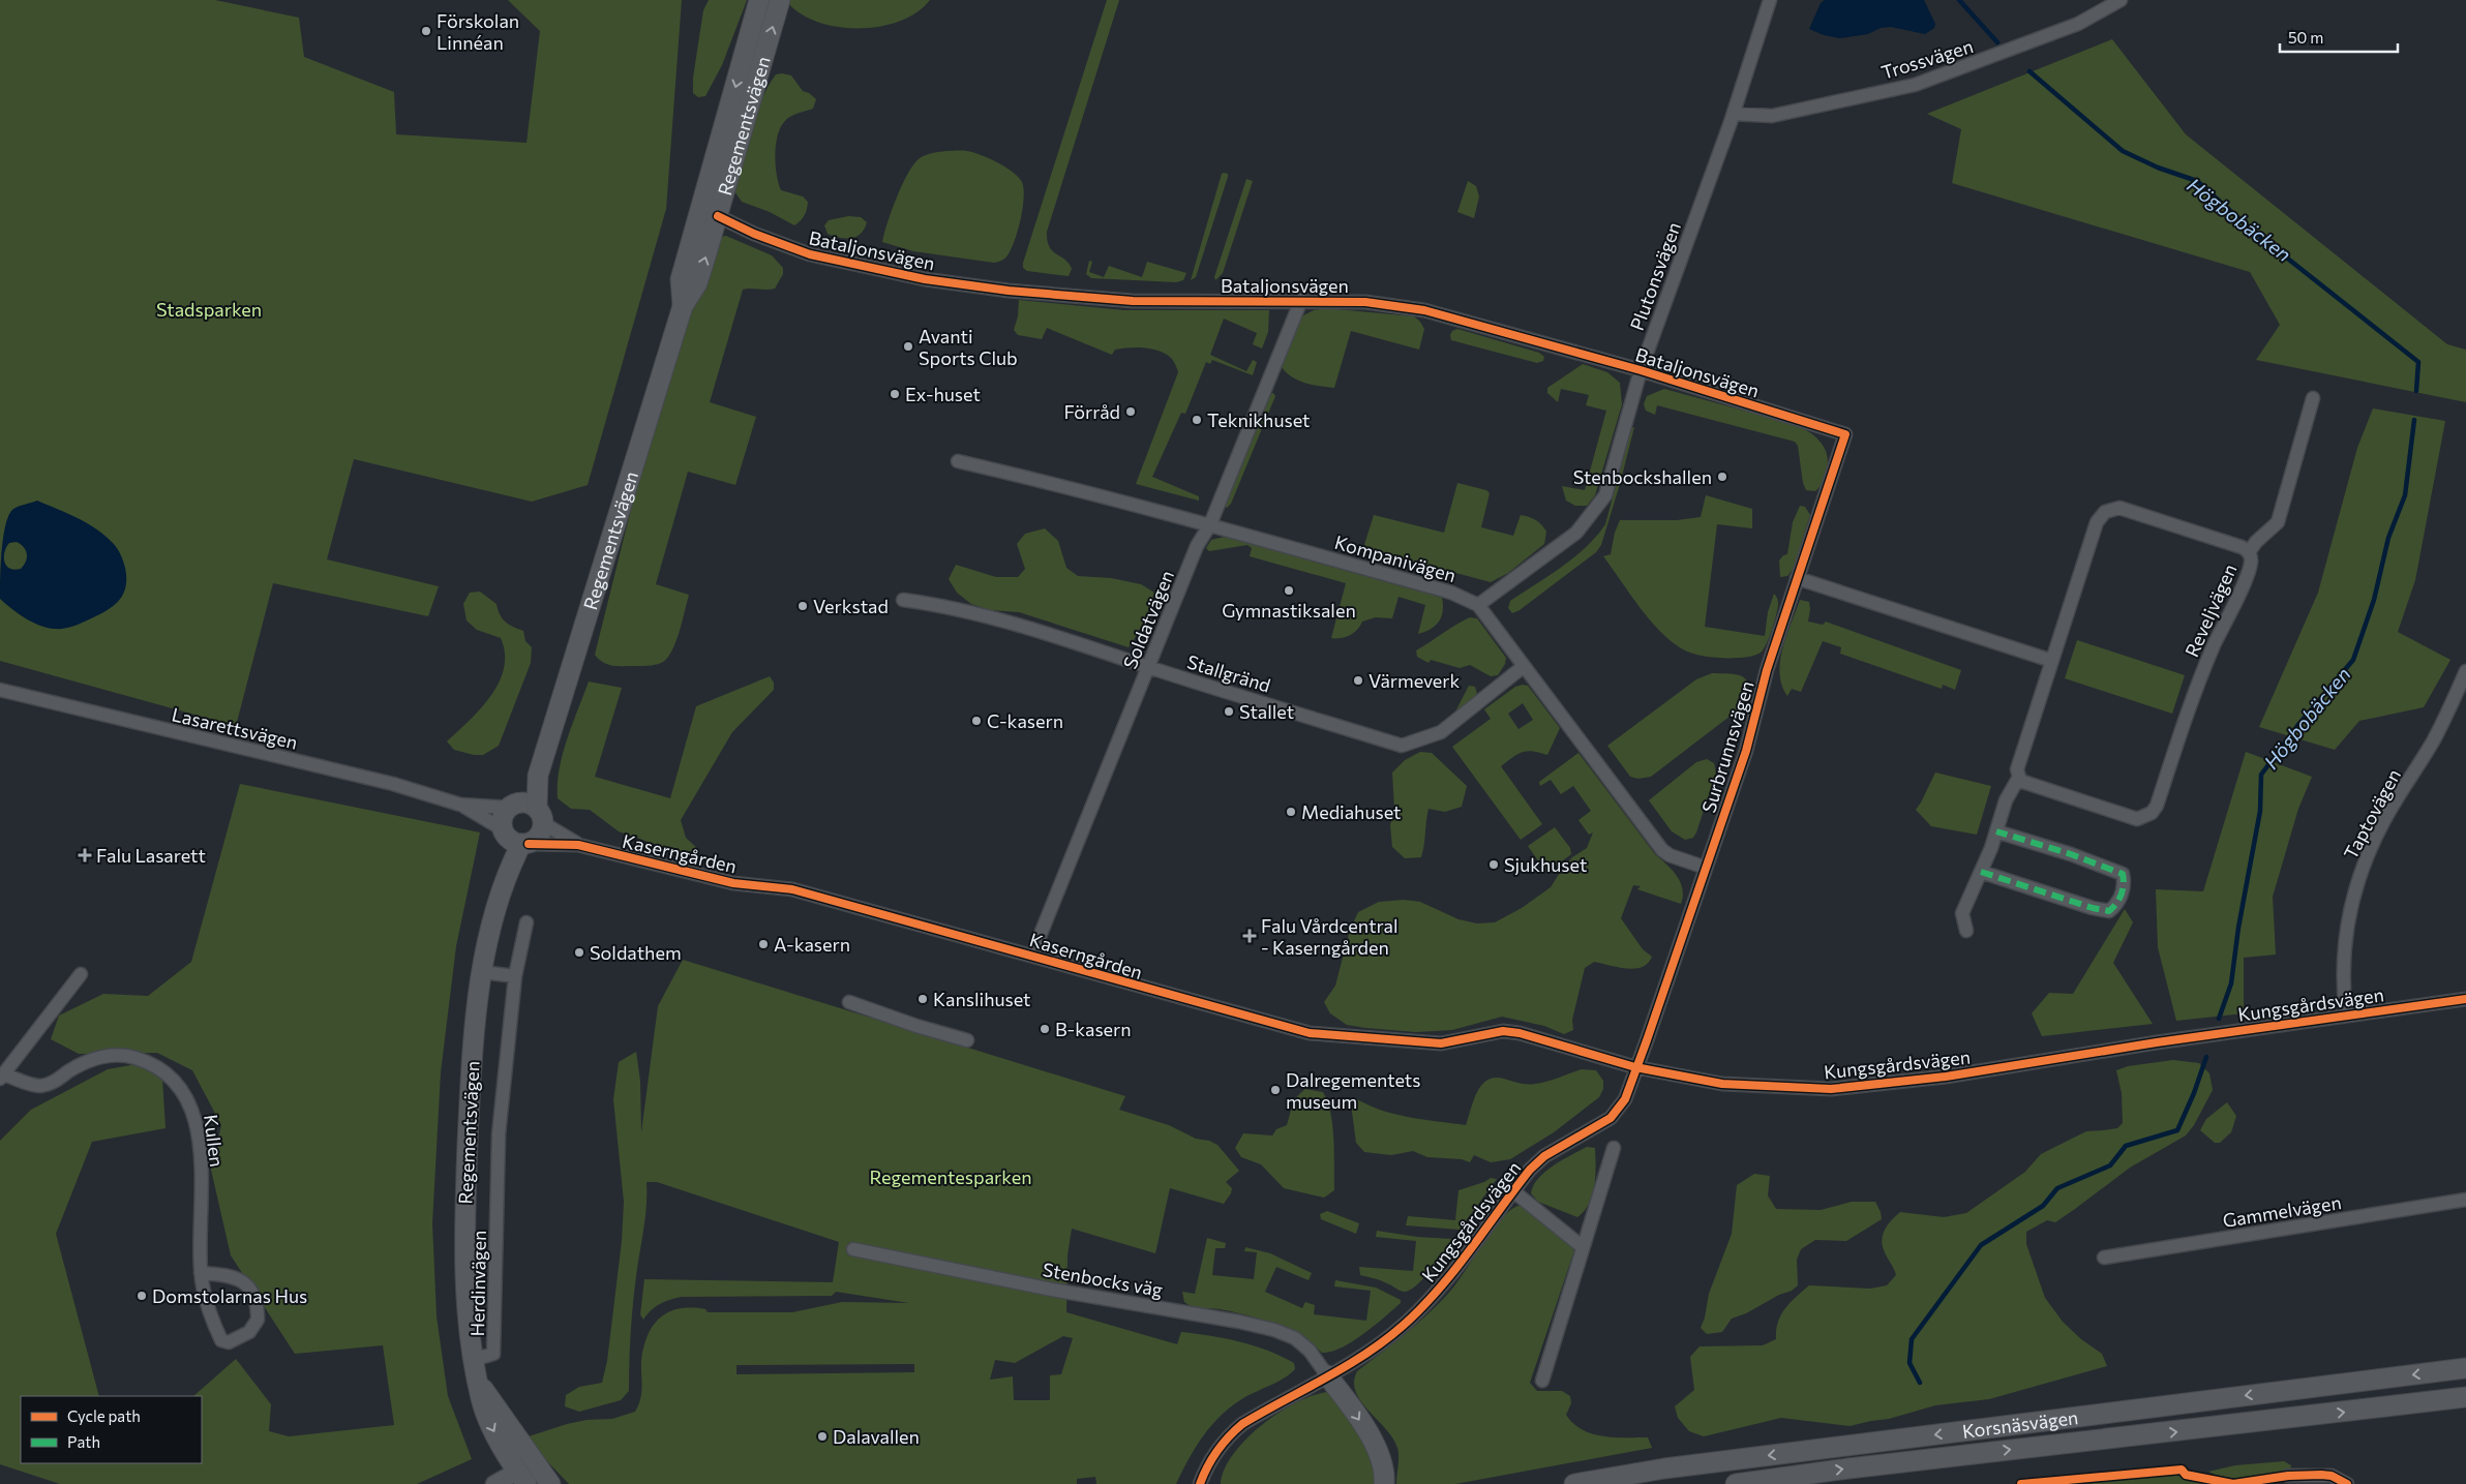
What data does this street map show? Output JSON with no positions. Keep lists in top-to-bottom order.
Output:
{
  "streets": {
    "main road": ["Regementsvägen", "Korsnäsvägen"],
    "street": [
      "Trossvägen",
      "Bataljonsvägen",
      "Plutonsvägen",
      "Kompanivägen",
      "Reveljvägen",
      "Soldatvägen",
      "Stallgränd",
      "Lasarettsvägen",
      "Surbrunnsvägen",
      "Taptovägen",
      "Kaserngården",
      "Kungsgårdsvägen",
      "Kullen",
      "Gammelvägen",
      "Stenbocks väg",
      "Herdinvägen"
    ]
  },
  "crossings": [
    ["Trossvägen", "Plutonsvägen"],
    ["Regementsvägen", "Bataljonsvägen"],
    ["Regementsvägen", "Lasarettsvägen"],
    ["Regementsvägen", "Kaserngården"],
    ["Regementsvägen", "Herdinvägen"],
    ["Bataljonsvägen", "Plutonsvägen"],
    ["Bataljonsvägen", "Soldatvägen"],
    ["Bataljonsvägen", "Surbrunnsvägen"],
    ["Plutonsvägen", "Kompanivägen"],
    ["Kompanivägen", "Soldatvägen"],
    ["Kompanivägen", "Stallgränd"],
    ["Kompanivägen", "Surbrunnsvägen"],
    ["Soldatvägen", "Stallgränd"],
    ["Soldatvägen", "Kaserngården"],
    ["Lasarettsvägen", "Kaserngården"],
    ["Surbrunnsvägen", "Kaserngården"],
    ["Surbrunnsvägen", "Kungsgårdsvägen"],
    ["Taptovägen", "Kungsgårdsvägen"],
    ["Kaserngården", "Kungsgårdsvägen"],
    ["Kungsgårdsvägen", "Stenbocks väg"]
  ],
  "water": ["Högbobäcken"],
  "parks": ["Stadsparken", "Regementesparken"],
  "places": {
    "other": [
      "Förskolan Linnéan",
      "Avanti Sports Club",
      "Ex-huset",
      "Förråd",
      "Teknikhuset",
      "Stenbockshallen",
      "Gymnastiksalen",
      "Verkstad",
      "Värmeverk",
      "Stallet",
      "C-kasern",
      "Mediahuset",
      "Sjukhuset",
      "A-kasern",
      "Soldathem",
      "Kanslihuset",
      "B-kasern",
      "Dalregementets museum",
      "Domstolarnas Hus",
      "Dalavallen"
    ],
    "health": ["Falu Lasarett", "Falu Vårdcentral - Kaserngården"]
  },
  "legend": ["Cycle path", "Path"],
  "scale_bar": "50 m"
}
